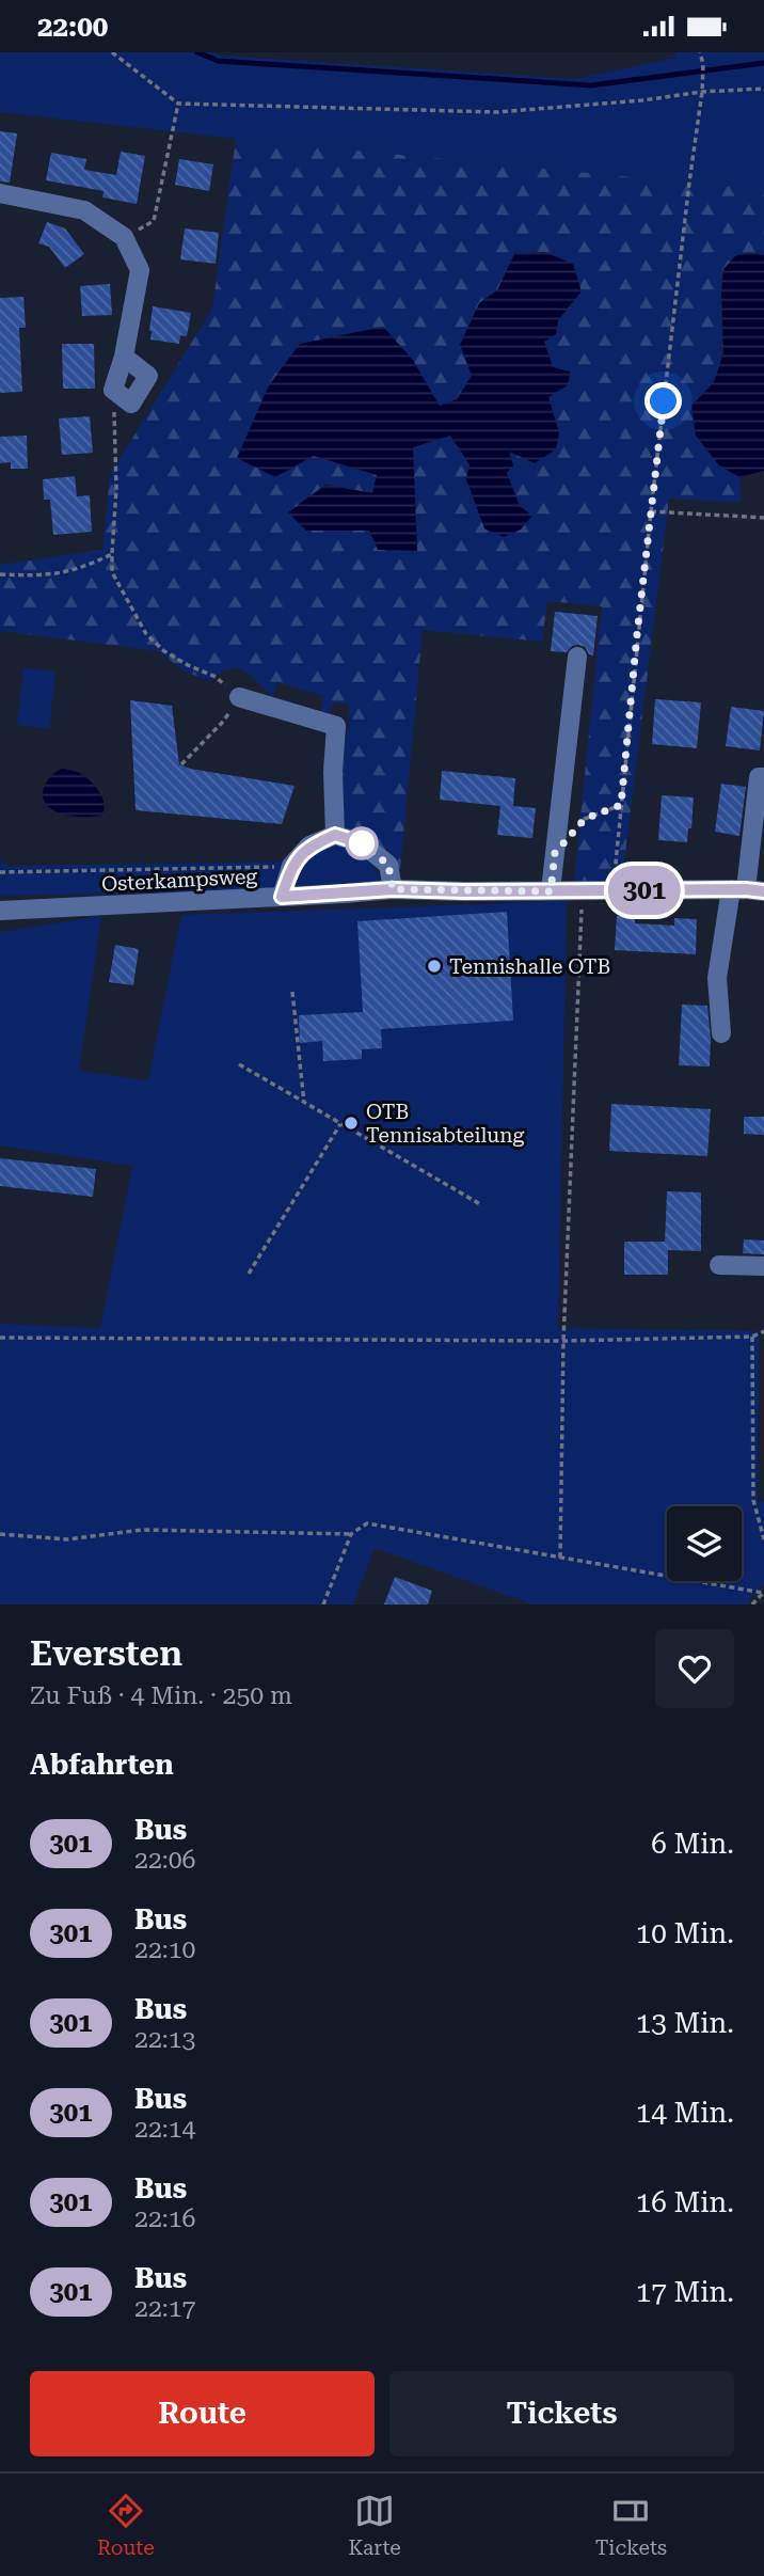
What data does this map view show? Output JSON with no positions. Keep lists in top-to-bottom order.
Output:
{
  "streets": {
    "street": ["Osterkampsweg"]
  },
  "places": ["Tennishalle OTB", "OTB Tennisabteilung"],
  "lines": ["bus line 301"],
  "page": {
    "status": "22:00",
    "on_map": "301",
    "heading": [
      ["Eversten", "Zu Fuß · 4 Min. · 250 m"],
      "Abfahrten"
    ],
    "list": [
      {
        "mark": "301",
        "name": "Bus",
        "note": "22:06",
        "value": "6 Min."
      },
      {
        "mark": "301",
        "name": "Bus",
        "note": "22:10",
        "value": "10 Min."
      },
      {
        "mark": "301",
        "name": "Bus",
        "note": "22:13",
        "value": "13 Min."
      },
      {
        "mark": "301",
        "name": "Bus",
        "note": "22:14",
        "value": "14 Min."
      },
      {
        "mark": "301",
        "name": "Bus",
        "note": "22:16",
        "value": "16 Min."
      },
      {
        "mark": "301",
        "name": "Bus",
        "note": "22:17",
        "value": "17 Min."
      }
    ],
    "buttons": ["Route", "Tickets"],
    "tabs": ["Route", "Karte", "Tickets"]
  }
}
